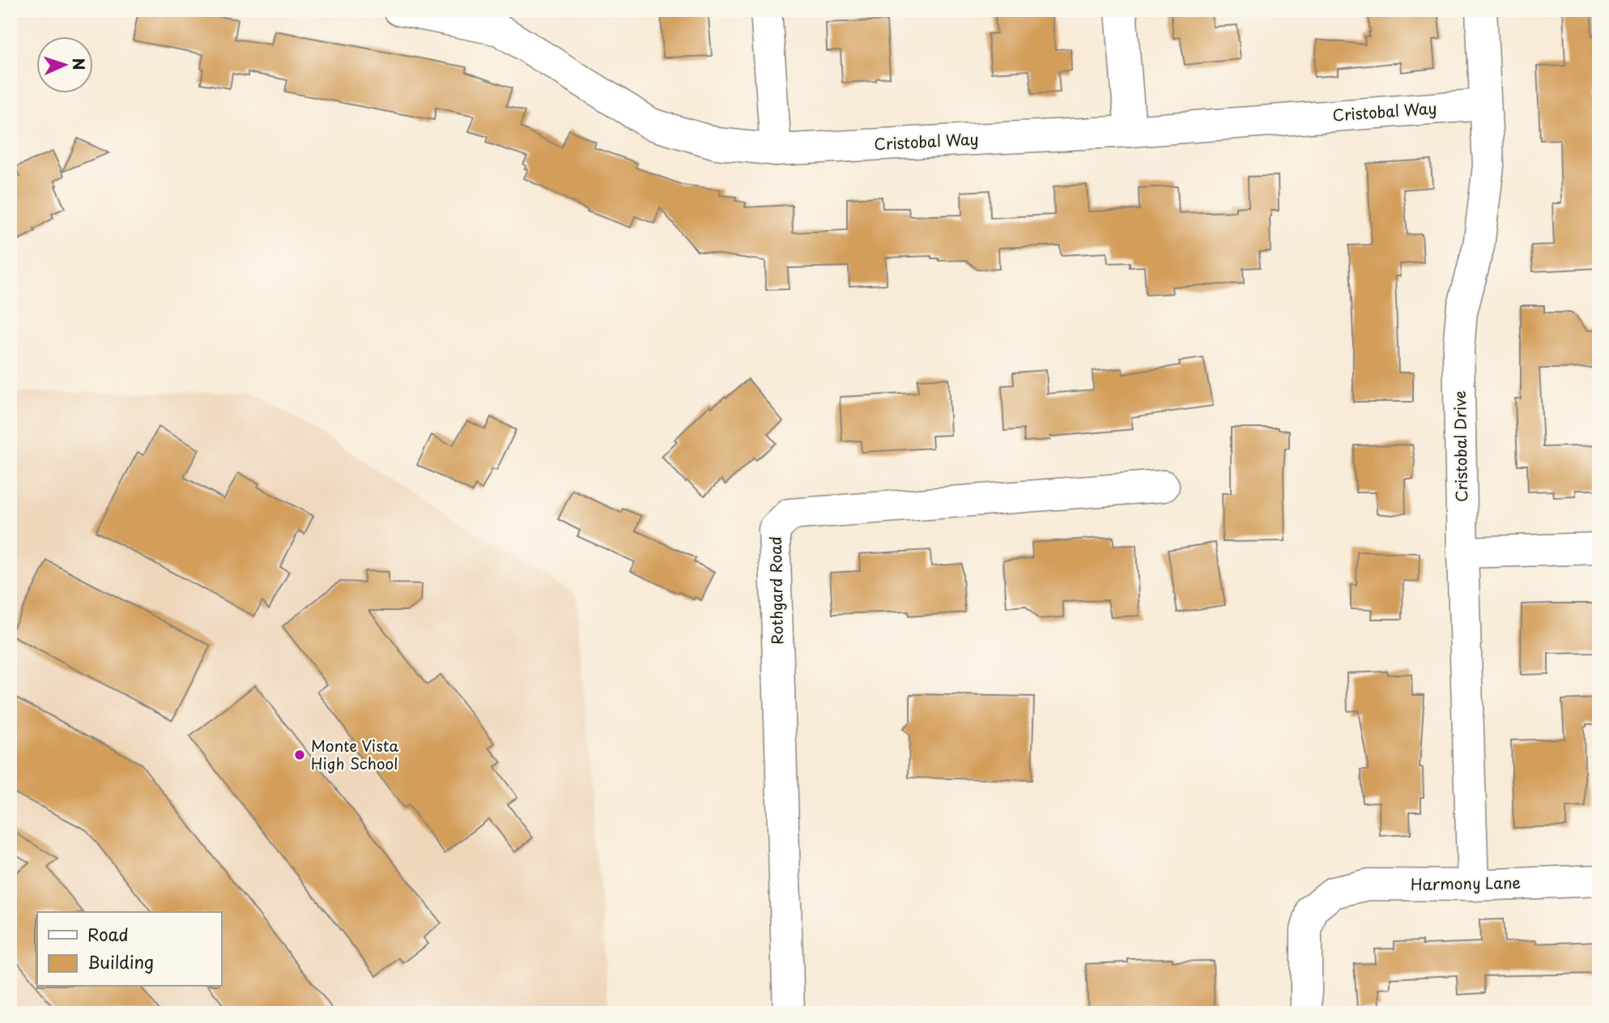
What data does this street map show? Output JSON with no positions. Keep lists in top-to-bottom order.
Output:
{
  "streets": {
    "street": [
      "Cristobal Way",
      "Cristobal Drive",
      "Rothgard Road",
      "Harmony Lane"
    ]
  },
  "crossings": [
    ["Cristobal Way", "Cristobal Drive"],
    ["Cristobal Drive", "Harmony Lane"]
  ],
  "places": ["Monte Vista High School"],
  "legend": ["Road", "Building"],
  "north": "right"
}
